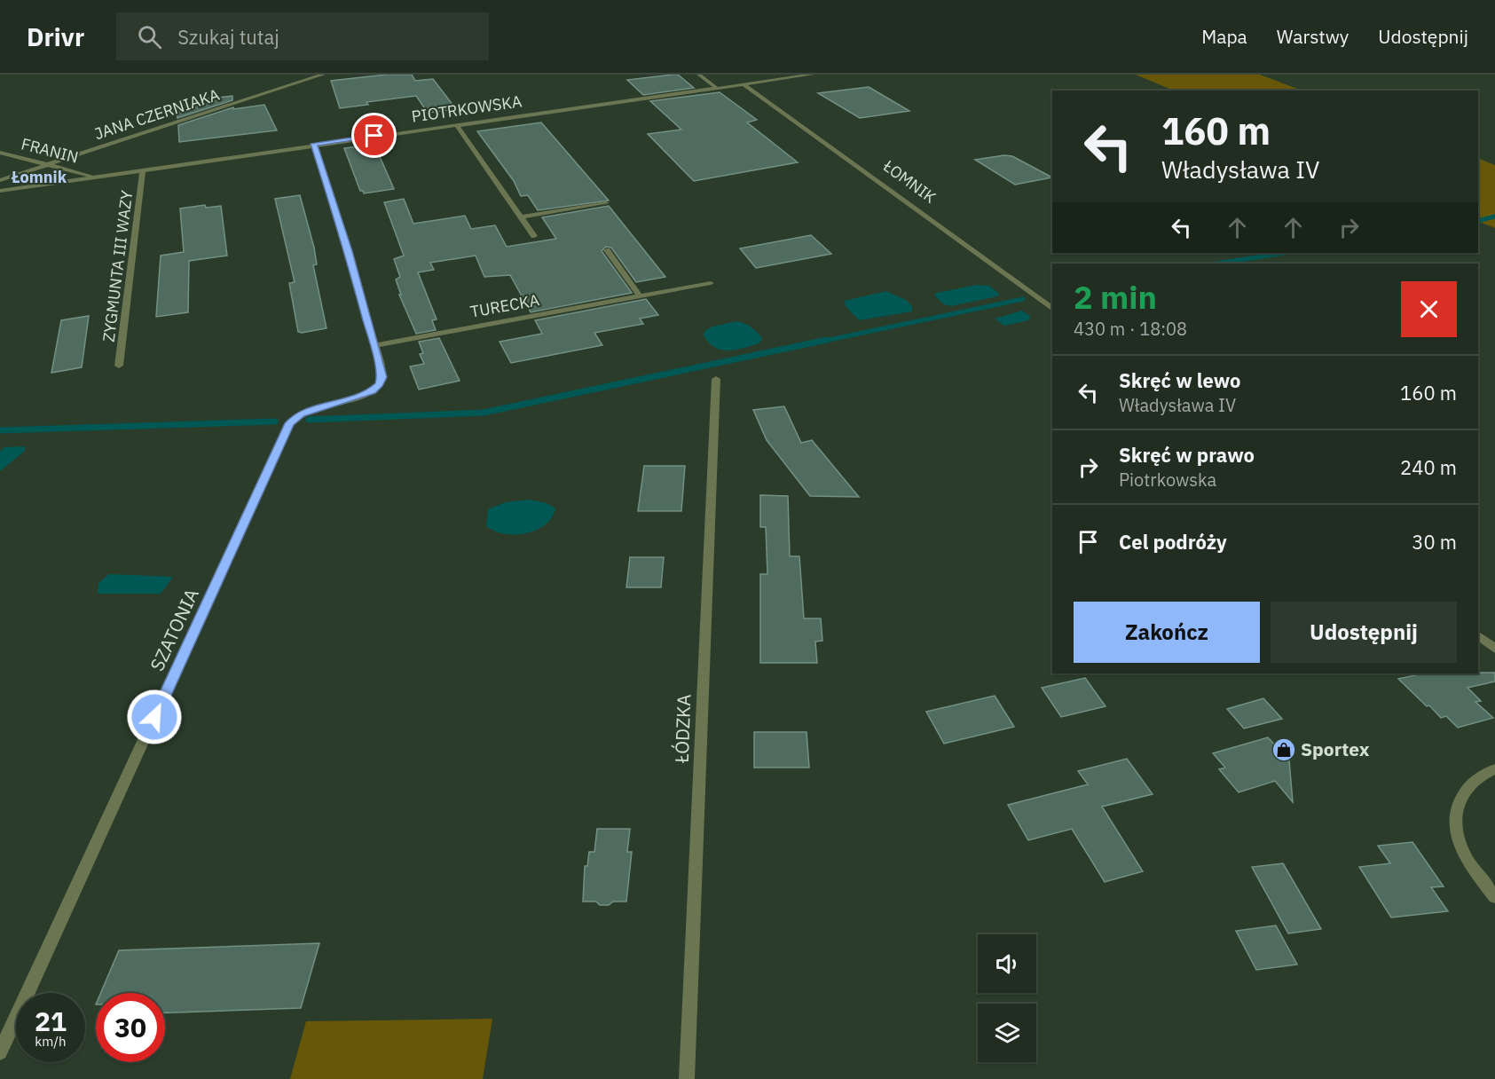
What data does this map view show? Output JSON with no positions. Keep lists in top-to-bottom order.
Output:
{
  "streets": {
    "street": [
      "PIOTRKOWSKA",
      "JANA CZERNIAKA",
      "FRANIN",
      "ŁOMNIK",
      "ZYGMUNTA III WAZY",
      "TURECKA",
      "SZATONIA",
      "ŁÓDZKA"
    ]
  },
  "crossings": [
    ["PIOTRKOWSKA", "FRANIN"],
    ["PIOTRKOWSKA", "ŁOMNIK"],
    ["PIOTRKOWSKA", "ZYGMUNTA III WAZY"],
    ["JANA CZERNIAKA", "FRANIN"],
    ["TURECKA", "SZATONIA"]
  ],
  "districts": ["Łomnik"],
  "places": {
    "shop": ["Sportex"]
  },
  "page": {
    "header": "Drivr",
    "search": "Szukaj tutaj",
    "nav": ["Mapa", "Warstwy", "Udostępnij"],
    "turn": ["160 m", "Władysława IV"],
    "heading": ["2 min", "430 m · 18:08"],
    "list": [
      {
        "name": "Skręć w lewo",
        "note": "Władysława IV",
        "value": "160 m"
      },
      {
        "name": "Skręć w prawo",
        "note": "Piotrkowska",
        "value": "240 m"
      },
      {
        "name": "Cel podróży",
        "value": "30 m"
      }
    ],
    "buttons": ["Zakończ", "Udostępnij"],
    "speed": "21 km/h",
    "limit": "30"
  }
}
